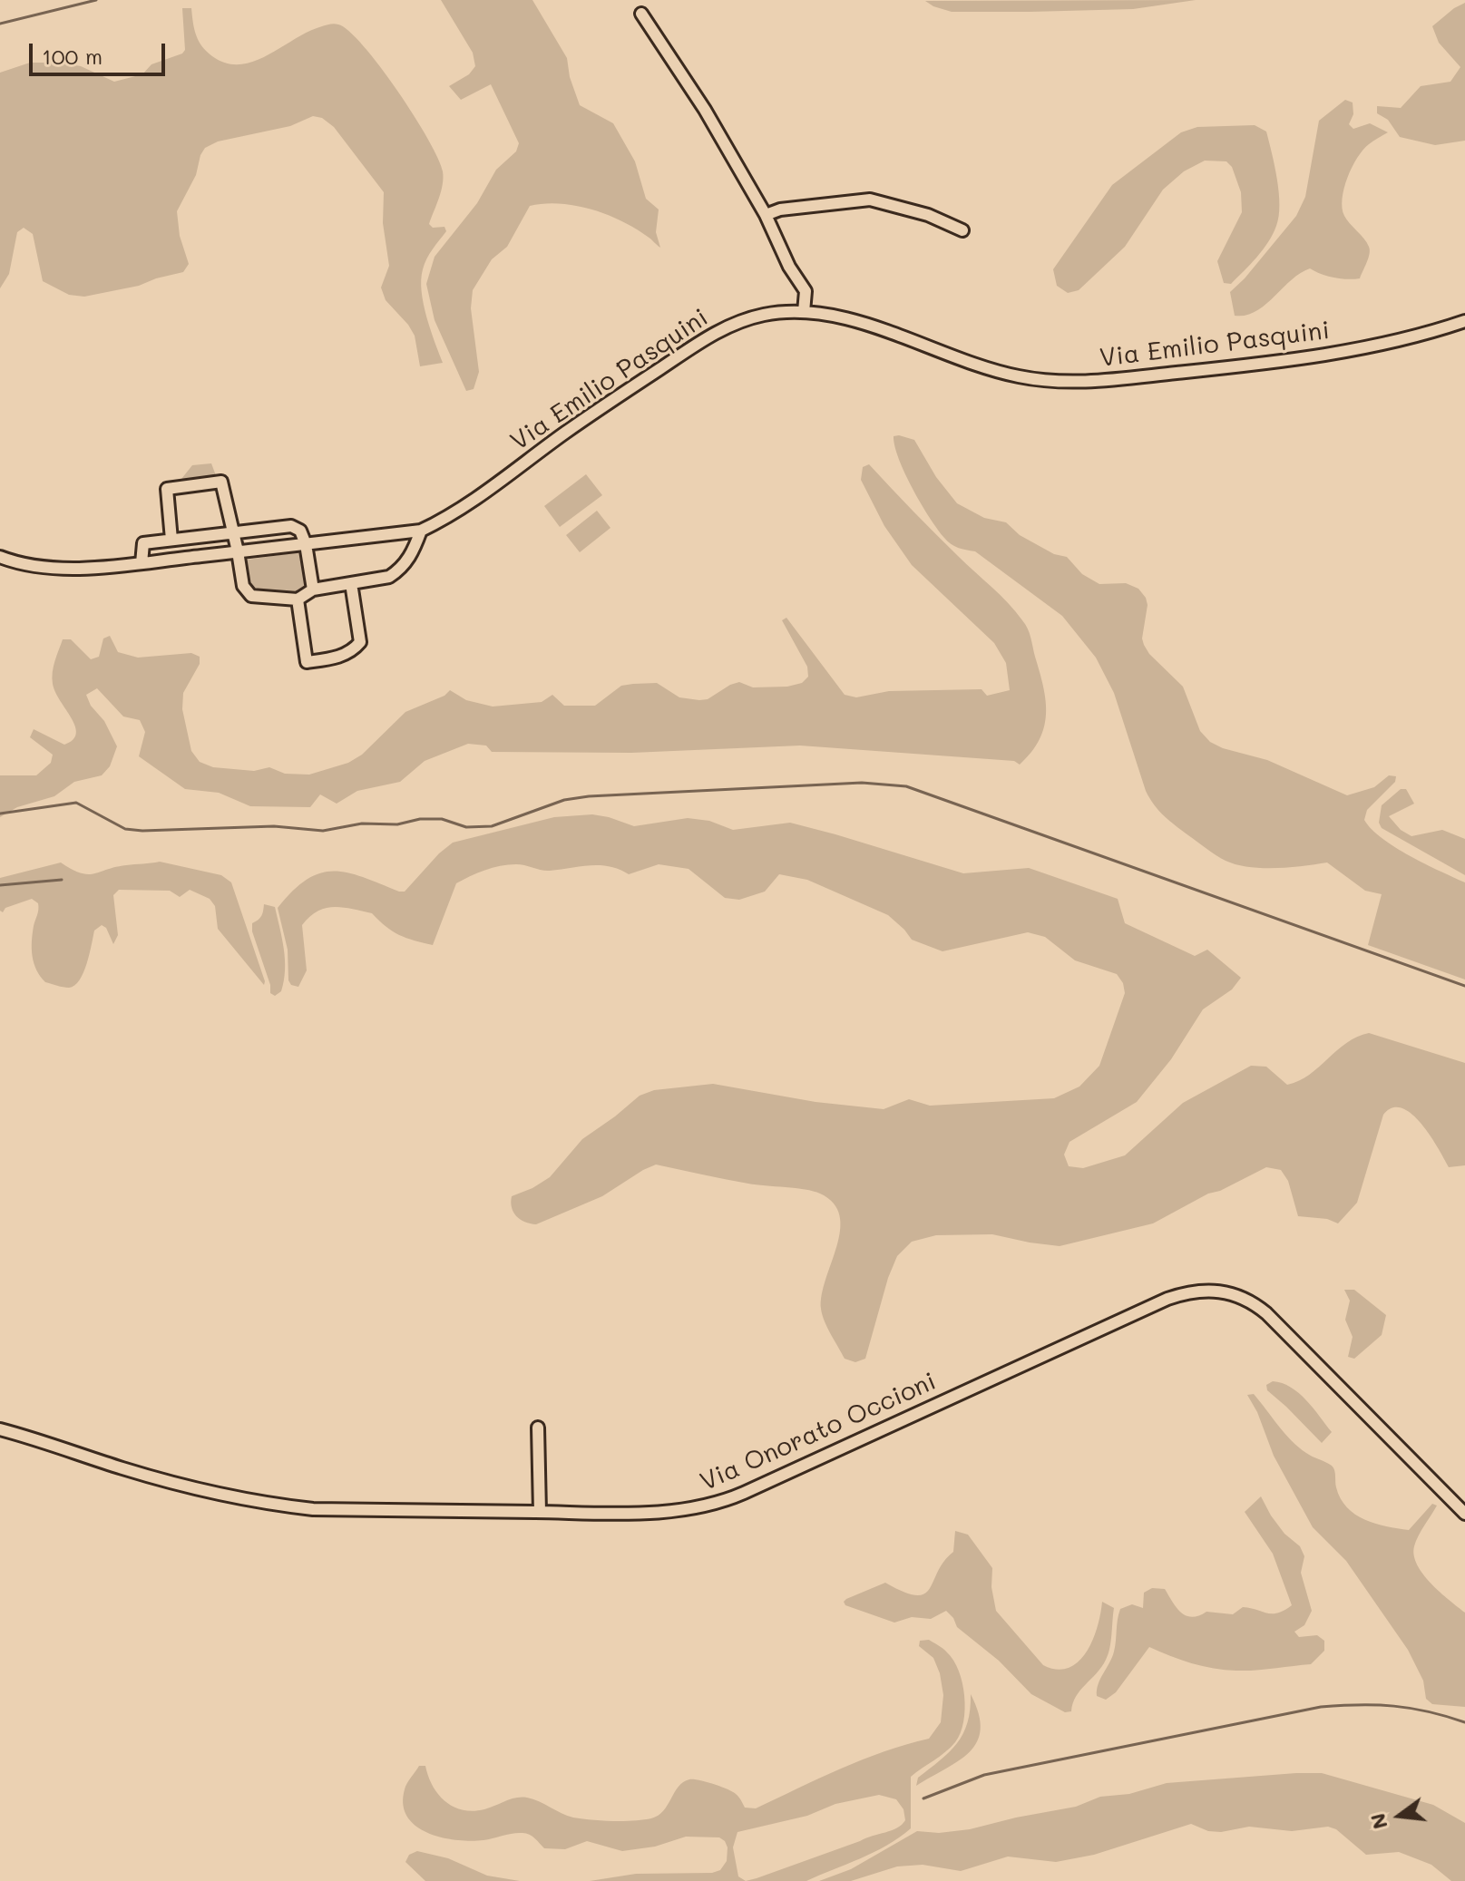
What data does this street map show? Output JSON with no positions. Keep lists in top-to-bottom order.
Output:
{
  "streets": {
    "street": ["Via Emilio Pasquini", "Via Onorato Occioni"]
  },
  "scale_bar": "100 m",
  "north": "left"
}
